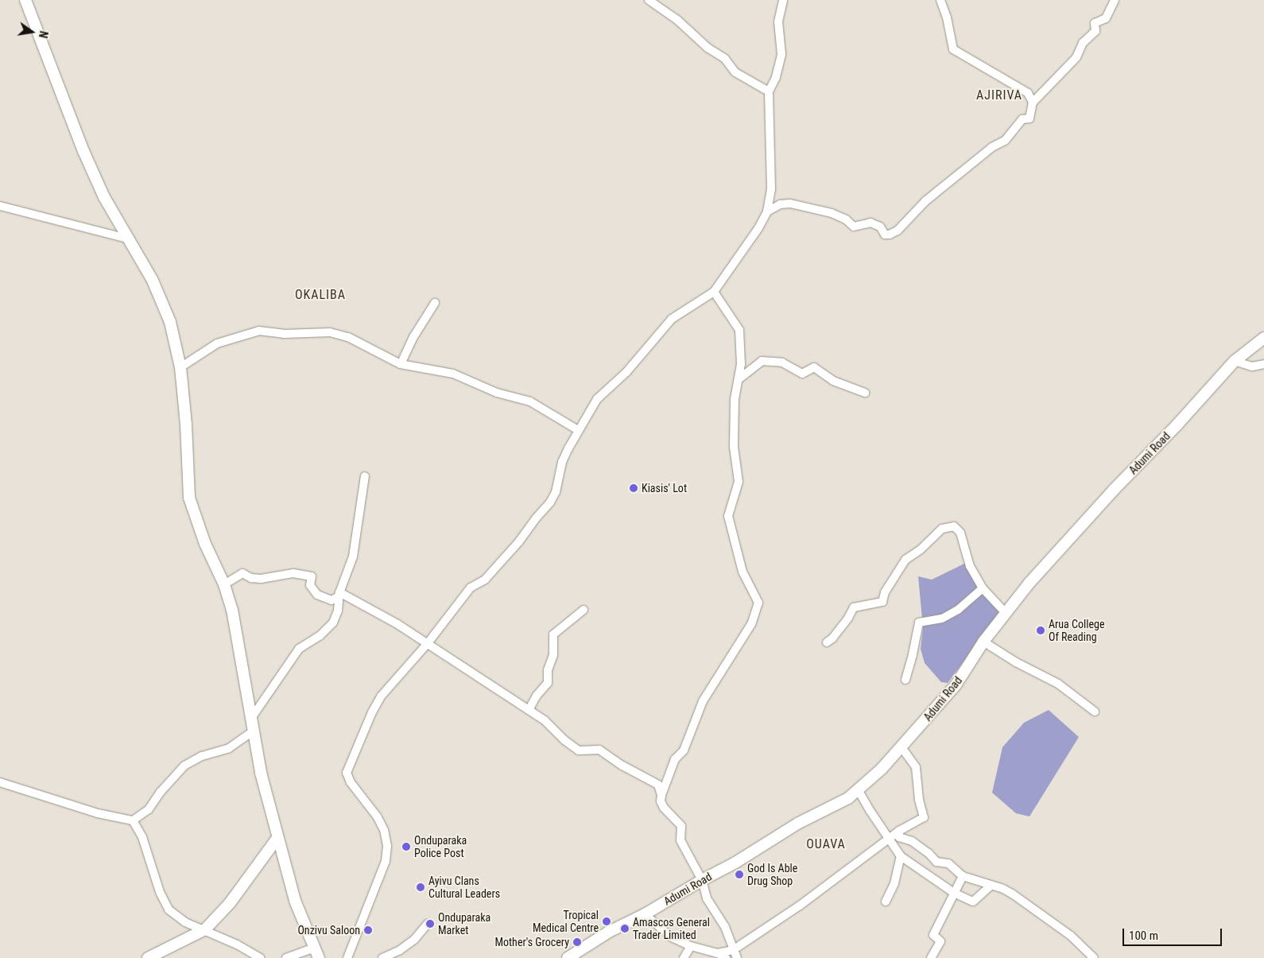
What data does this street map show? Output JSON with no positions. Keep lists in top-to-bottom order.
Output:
{
  "streets": {
    "street": ["Adumi Road"]
  },
  "districts": ["AJIRIVA", "OKALIBA", "OUAVA"],
  "places": [
    "Kiasis' Lot",
    "Arua College Of Reading",
    "Onduparaka Police Post",
    "God Is Able Drug Shop",
    "Ayivu Clans Cultural Leaders",
    "Tropical Medical Centre",
    "Onduparaka Market",
    "Amascos General Trader Limited",
    "Onzivu Saloon",
    "Mother's Grocery"
  ],
  "scale_bar": "100 m",
  "north": "right"
}
